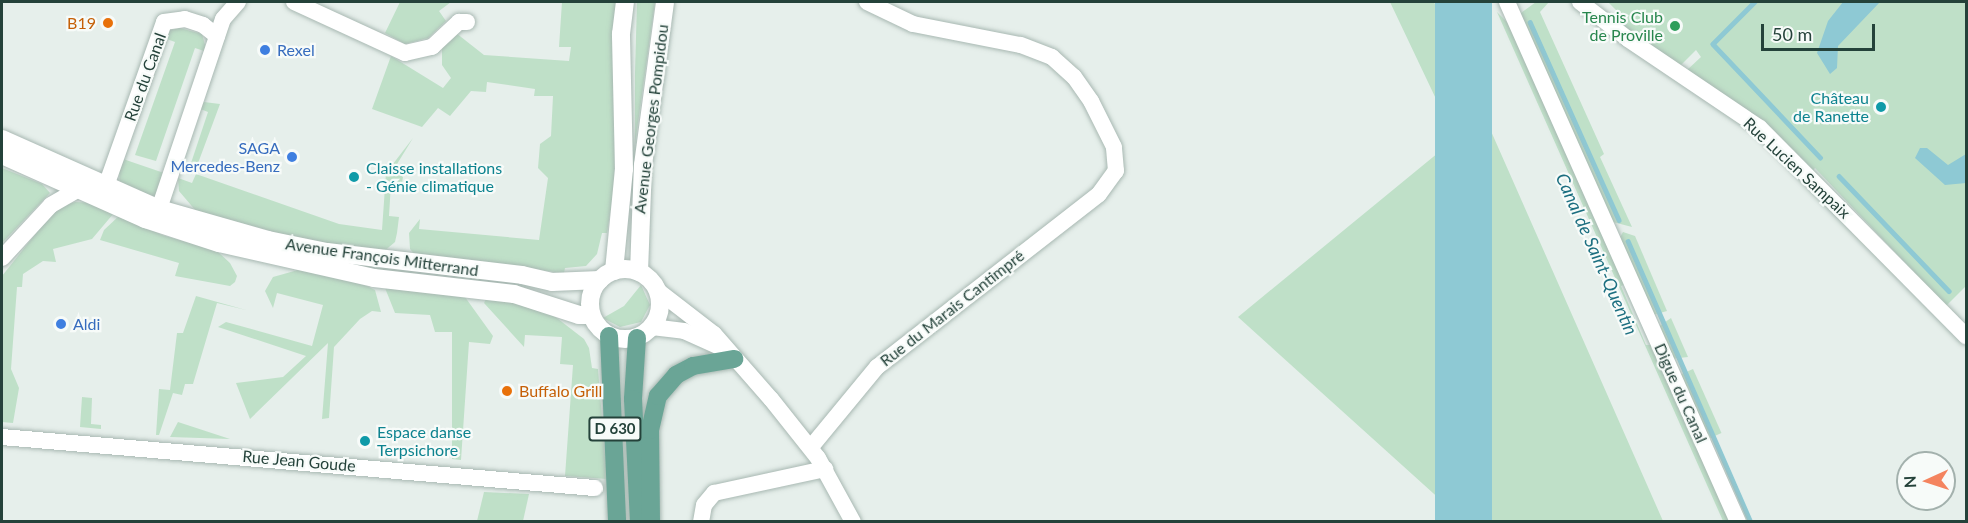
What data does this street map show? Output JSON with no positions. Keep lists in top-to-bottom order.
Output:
{
  "streets": {
    "main road": ["Avenue Georges Pompidou", "Avenue François Mitterrand", "D 630"],
    "street": [
      "Rue du Canal",
      "Rue Lucien Sampaix",
      "Rue du Marais Cantimpré",
      "Digue du Canal",
      "Rue Jean Goude"
    ]
  },
  "crossings": [
    ["Rue du Canal", "Avenue François Mitterrand"],
    ["Avenue Georges Pompidou", "Avenue François Mitterrand"],
    ["Avenue Georges Pompidou", "D 630"],
    ["Avenue François Mitterrand", "D 630"]
  ],
  "water": ["Canal de Saint-Quentin"],
  "places": [
    "B19",
    "Tennis Club de Proville",
    "Rexel",
    "Château de Ranette",
    "SAGA Mercedes-Benz",
    "Claisse installations - Génie climatique",
    "Aldi",
    "Buffalo Grill",
    "Espace danse Terpsichore"
  ],
  "scale_bar": "50 m",
  "north": "left"
}
